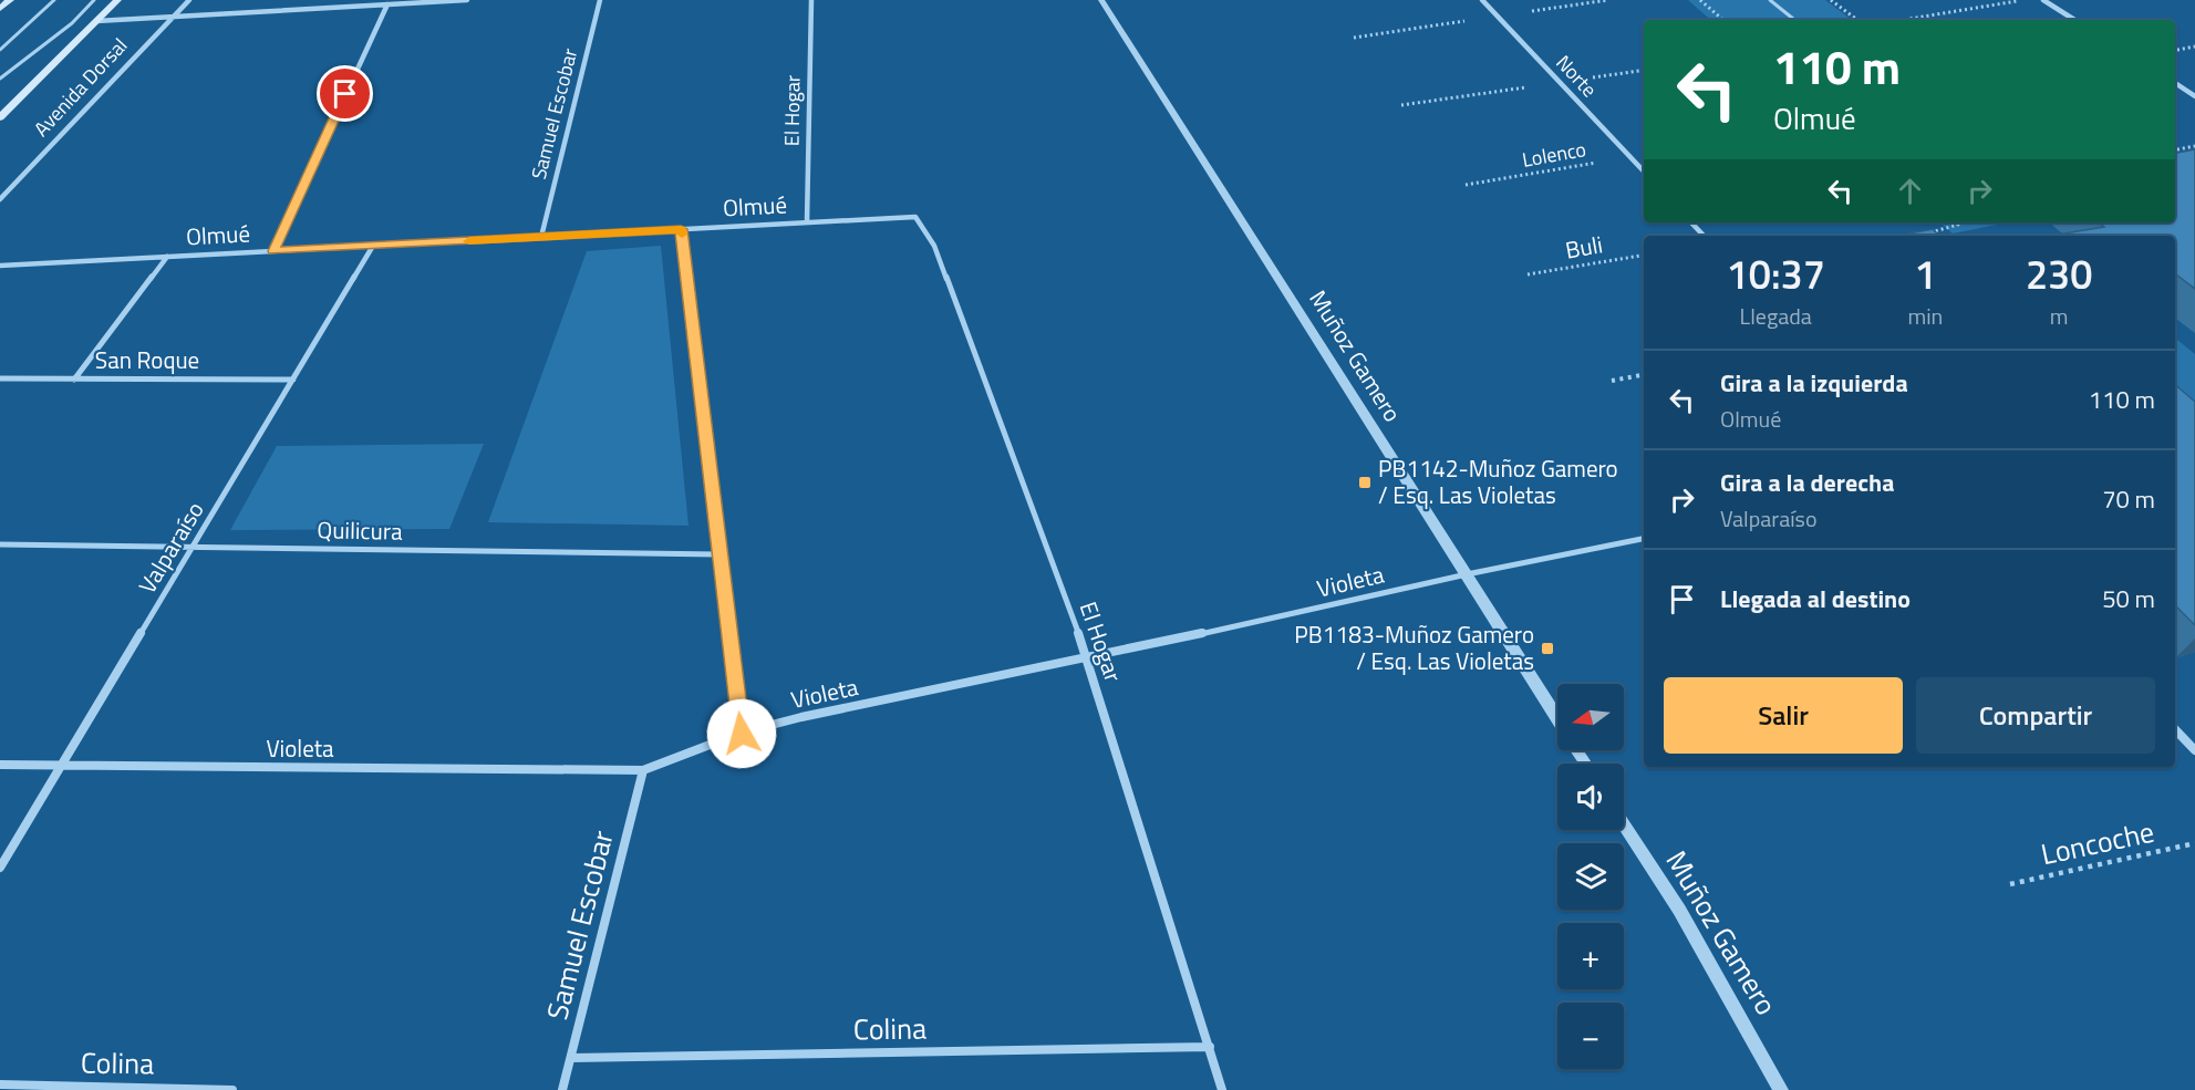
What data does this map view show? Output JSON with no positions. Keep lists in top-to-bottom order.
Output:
{
  "streets": {
    "main road": ["Avenida Dorsal"],
    "street": [
      "Norte",
      "El Hogar",
      "Samuel Escobar",
      "Olmué",
      "Muñoz Gamero",
      "San Roque",
      "Quilicura",
      "Valparaíso",
      "Violeta",
      "Colina"
    ],
    "path": ["Lolenco", "Buli", "Loncoche"]
  },
  "crossings": [
    ["Norte", "Lolenco"],
    ["El Hogar", "Olmué"],
    ["El Hogar", "Violeta"],
    ["El Hogar", "Colina"],
    ["Samuel Escobar", "Olmué"],
    ["Samuel Escobar", "Violeta"],
    ["Samuel Escobar", "Colina"],
    ["Olmué", "Valparaíso"],
    ["Muñoz Gamero", "Violeta"],
    ["San Roque", "Valparaíso"],
    ["Quilicura", "Valparaíso"],
    ["Valparaíso", "Violeta"]
  ],
  "places": {
    "transit": ["PB1142-Muñoz Gamero / Esq. Las Violetas", "PB1183-Muñoz Gamero / Esq. Las Violetas"]
  },
  "north": "left",
  "page": {
    "turn": ["110 m", "Olmué"],
    "eta": [
      "10:37",
      "Llegada",
      "1",
      "min",
      "230",
      "m"
    ],
    "list": [
      {
        "name": "Gira a la izquierda",
        "note": "Olmué",
        "value": "110 m"
      },
      {
        "name": "Gira a la derecha",
        "note": "Valparaíso",
        "value": "70 m"
      },
      {
        "name": "Llegada al destino",
        "value": "50 m"
      }
    ],
    "buttons": ["Salir", "Compartir"],
    "map_buttons": ["+", "−"]
  }
}
